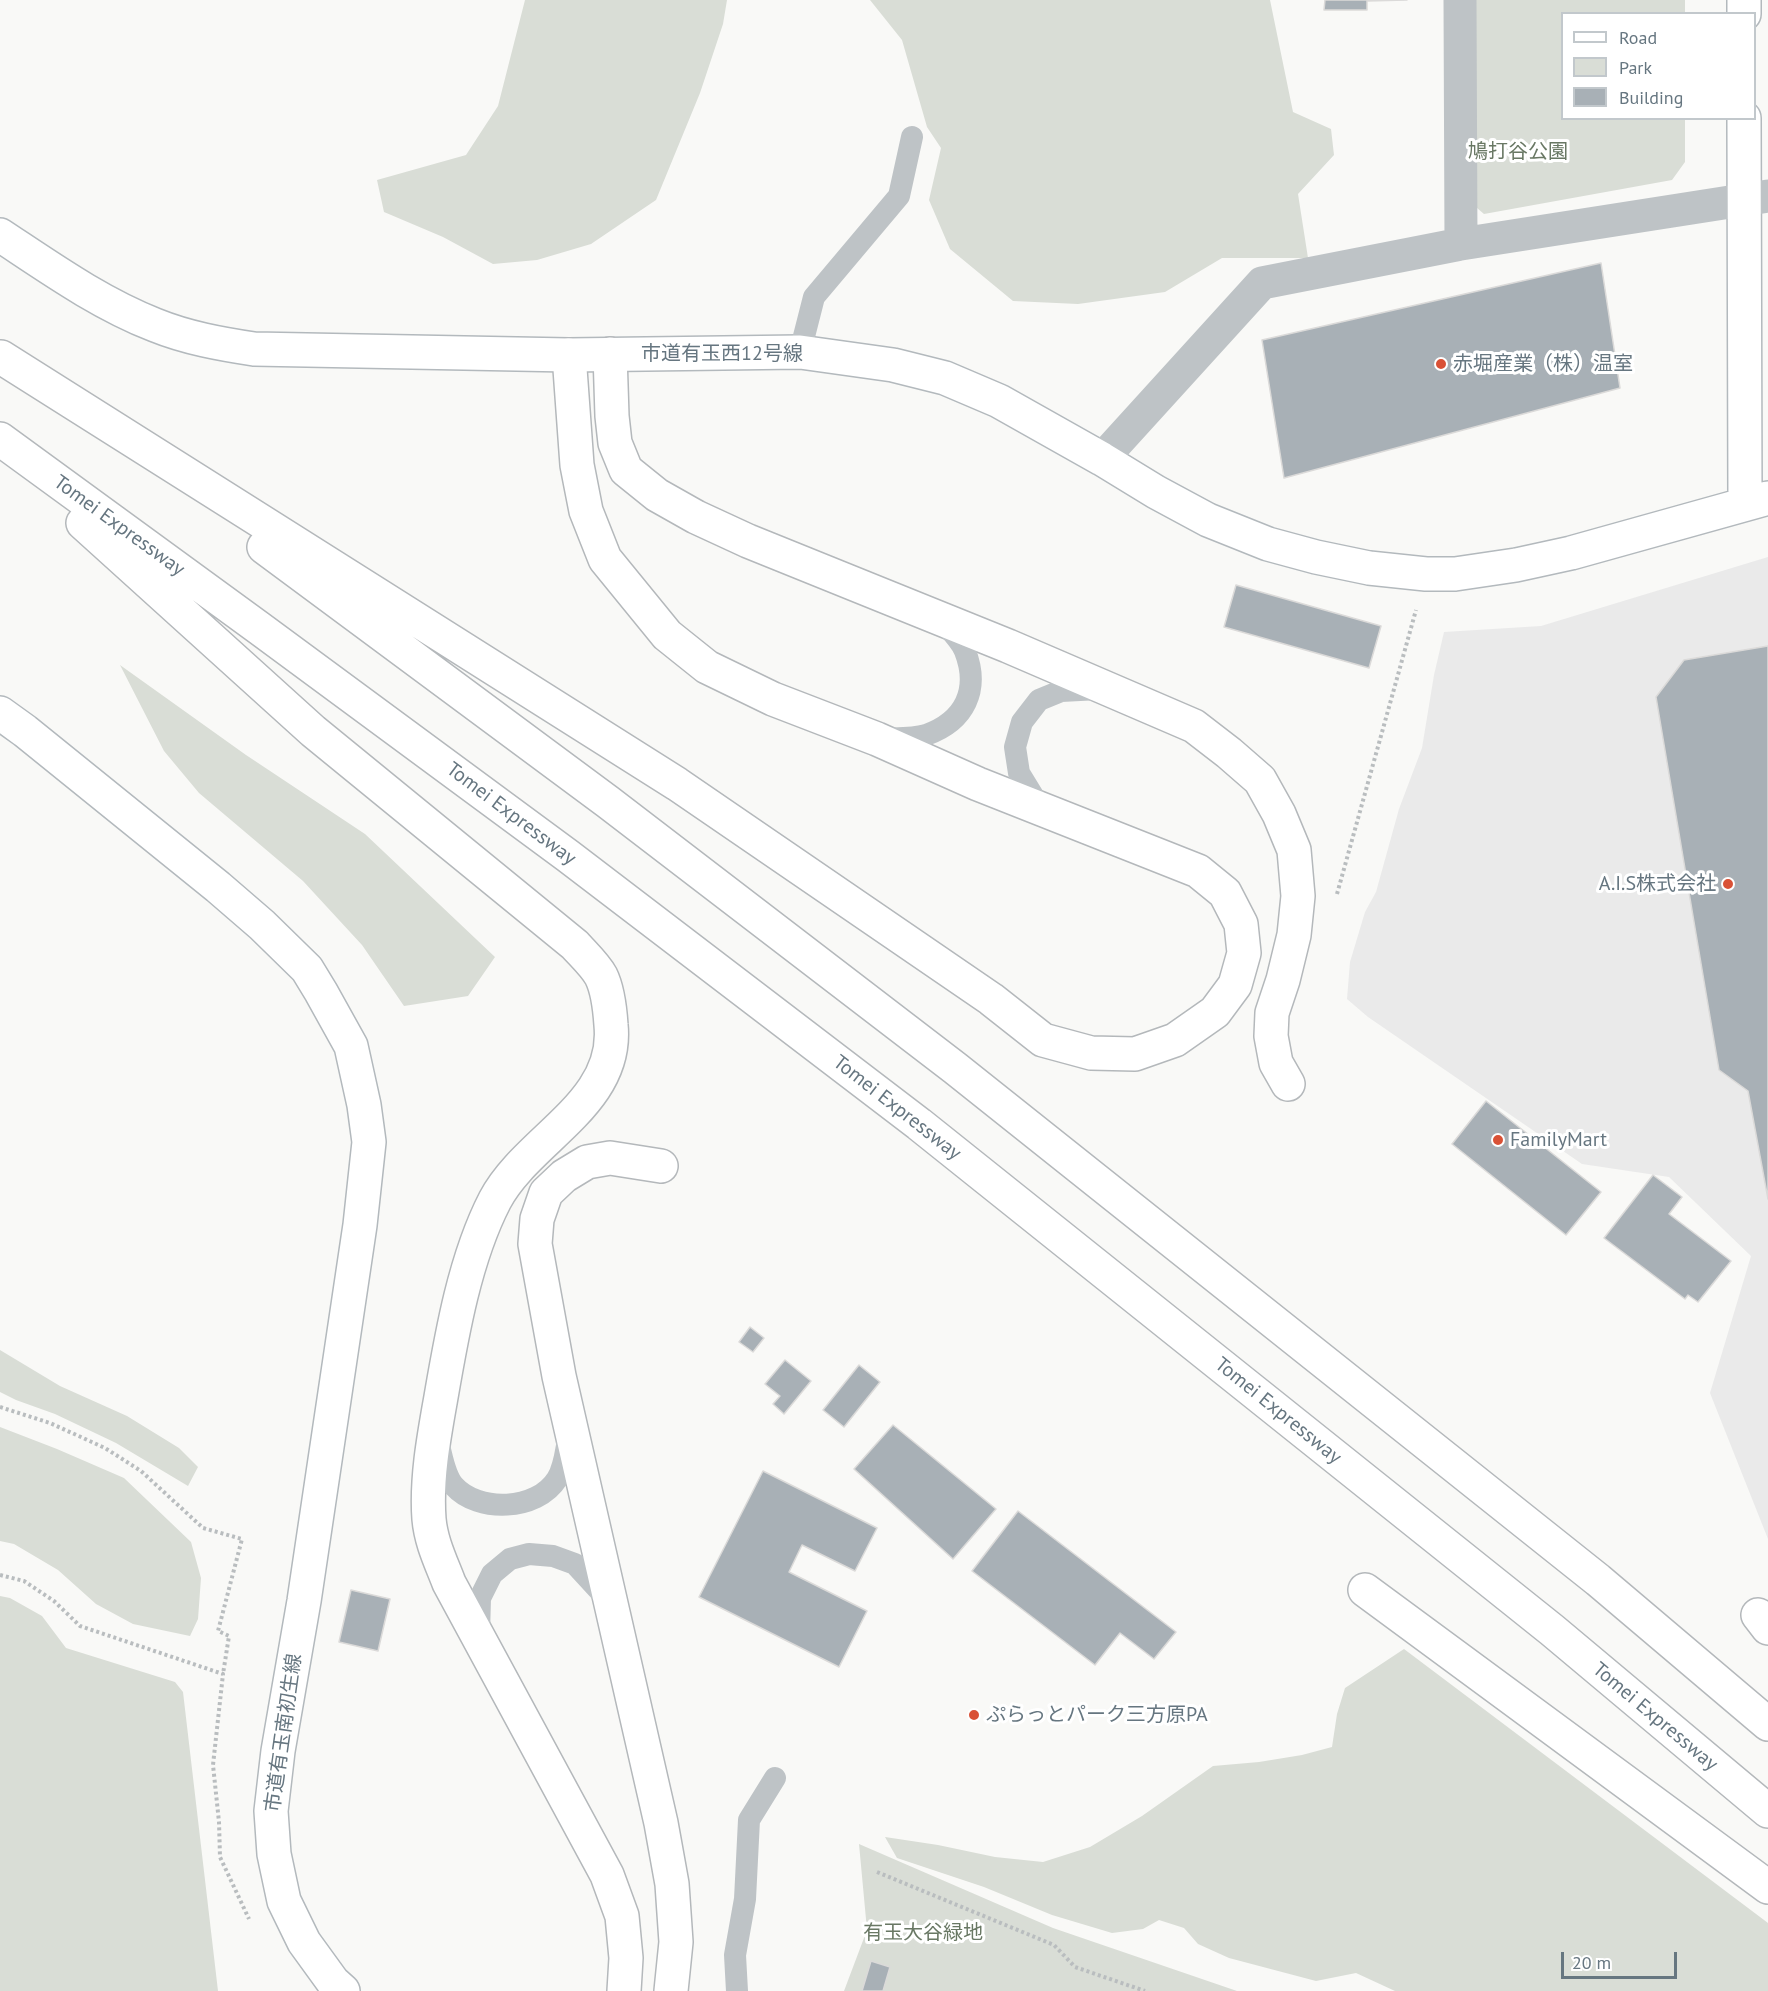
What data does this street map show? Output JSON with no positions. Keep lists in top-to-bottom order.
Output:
{
  "streets": {
    "main road": ["市道有玉西12号線", "Tomei Expressway", "市道有玉南初生線"]
  },
  "parks": ["鳩打谷公園", "有玉大谷緑地"],
  "places": [
    "赤堀産業（株）温室",
    "A.I.S株式会社",
    "FamilyMart",
    "ぷらっとパーク三方原PA"
  ],
  "legend": ["Road", "Park", "Building"],
  "scale_bar": "20 m"
}
